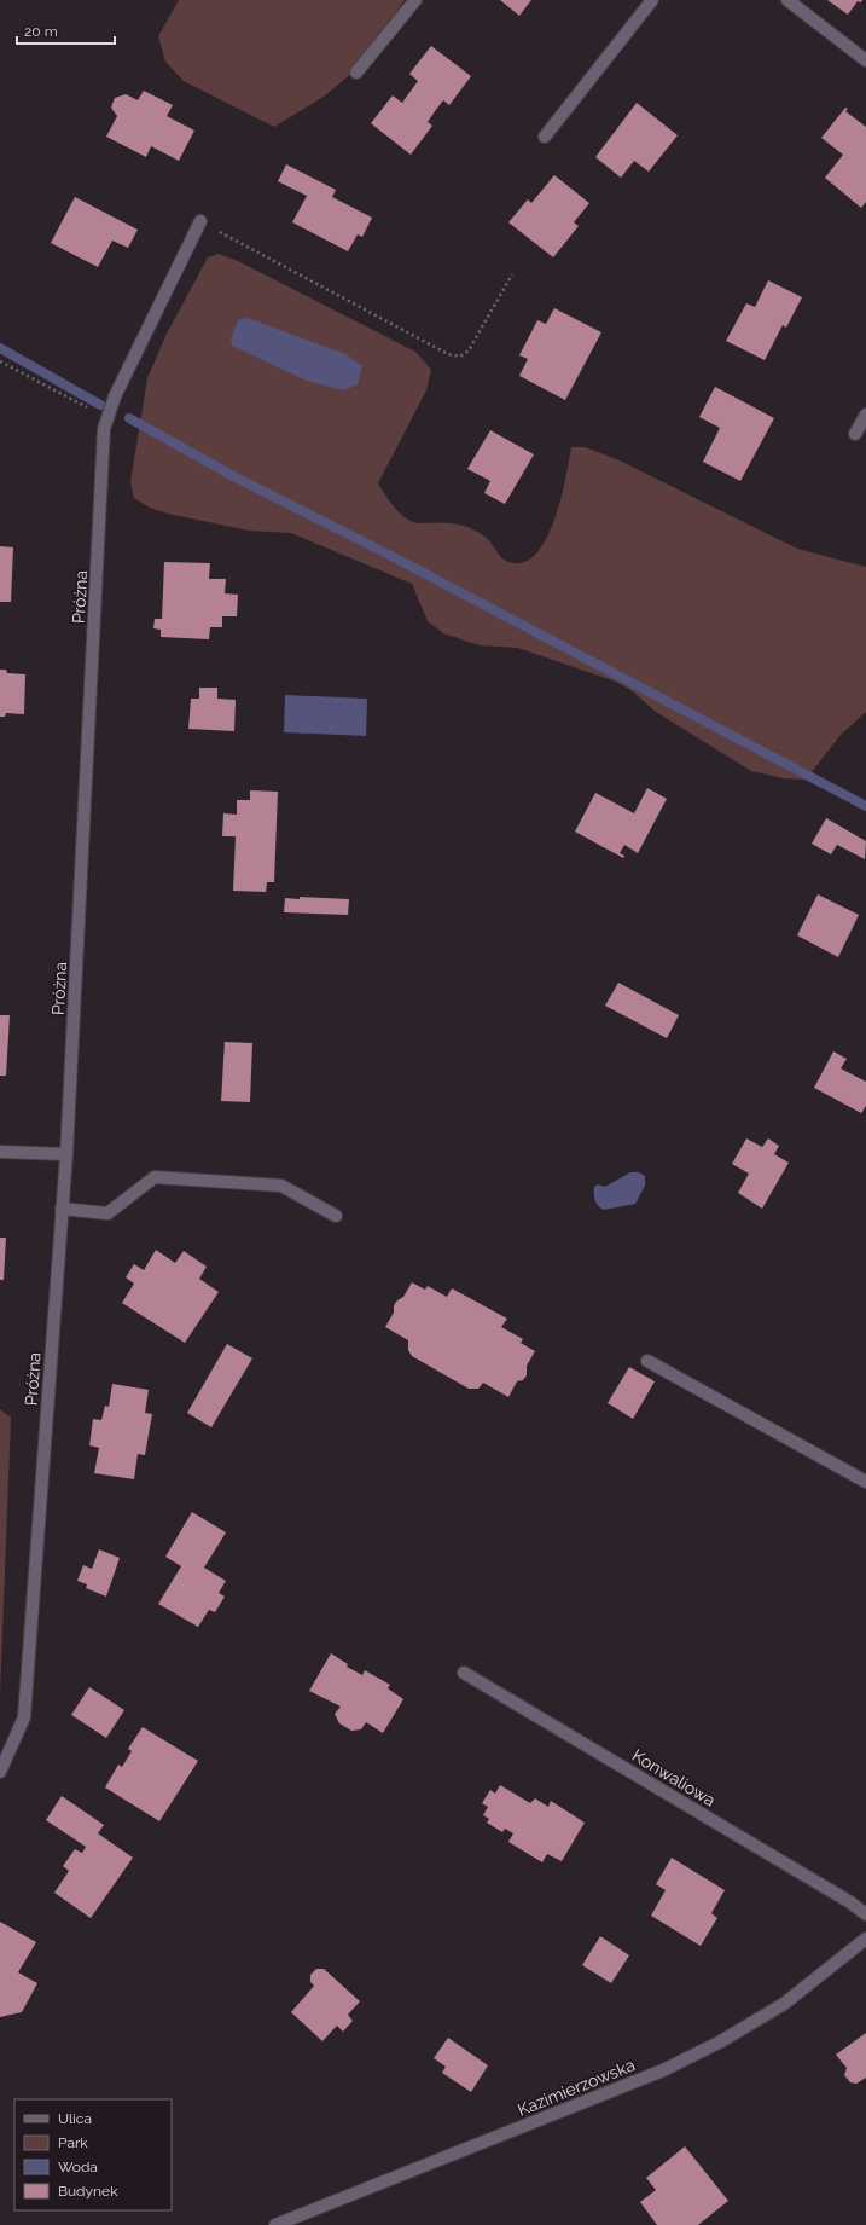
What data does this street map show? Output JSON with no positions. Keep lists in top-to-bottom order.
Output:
{
  "streets": {
    "street": ["Próżna", "Konwaliowa", "Kazimierzowska"]
  },
  "legend": [
    "Ulica",
    "Park",
    "Woda",
    "Budynek"
  ],
  "scale_bar": "20 m"
}
